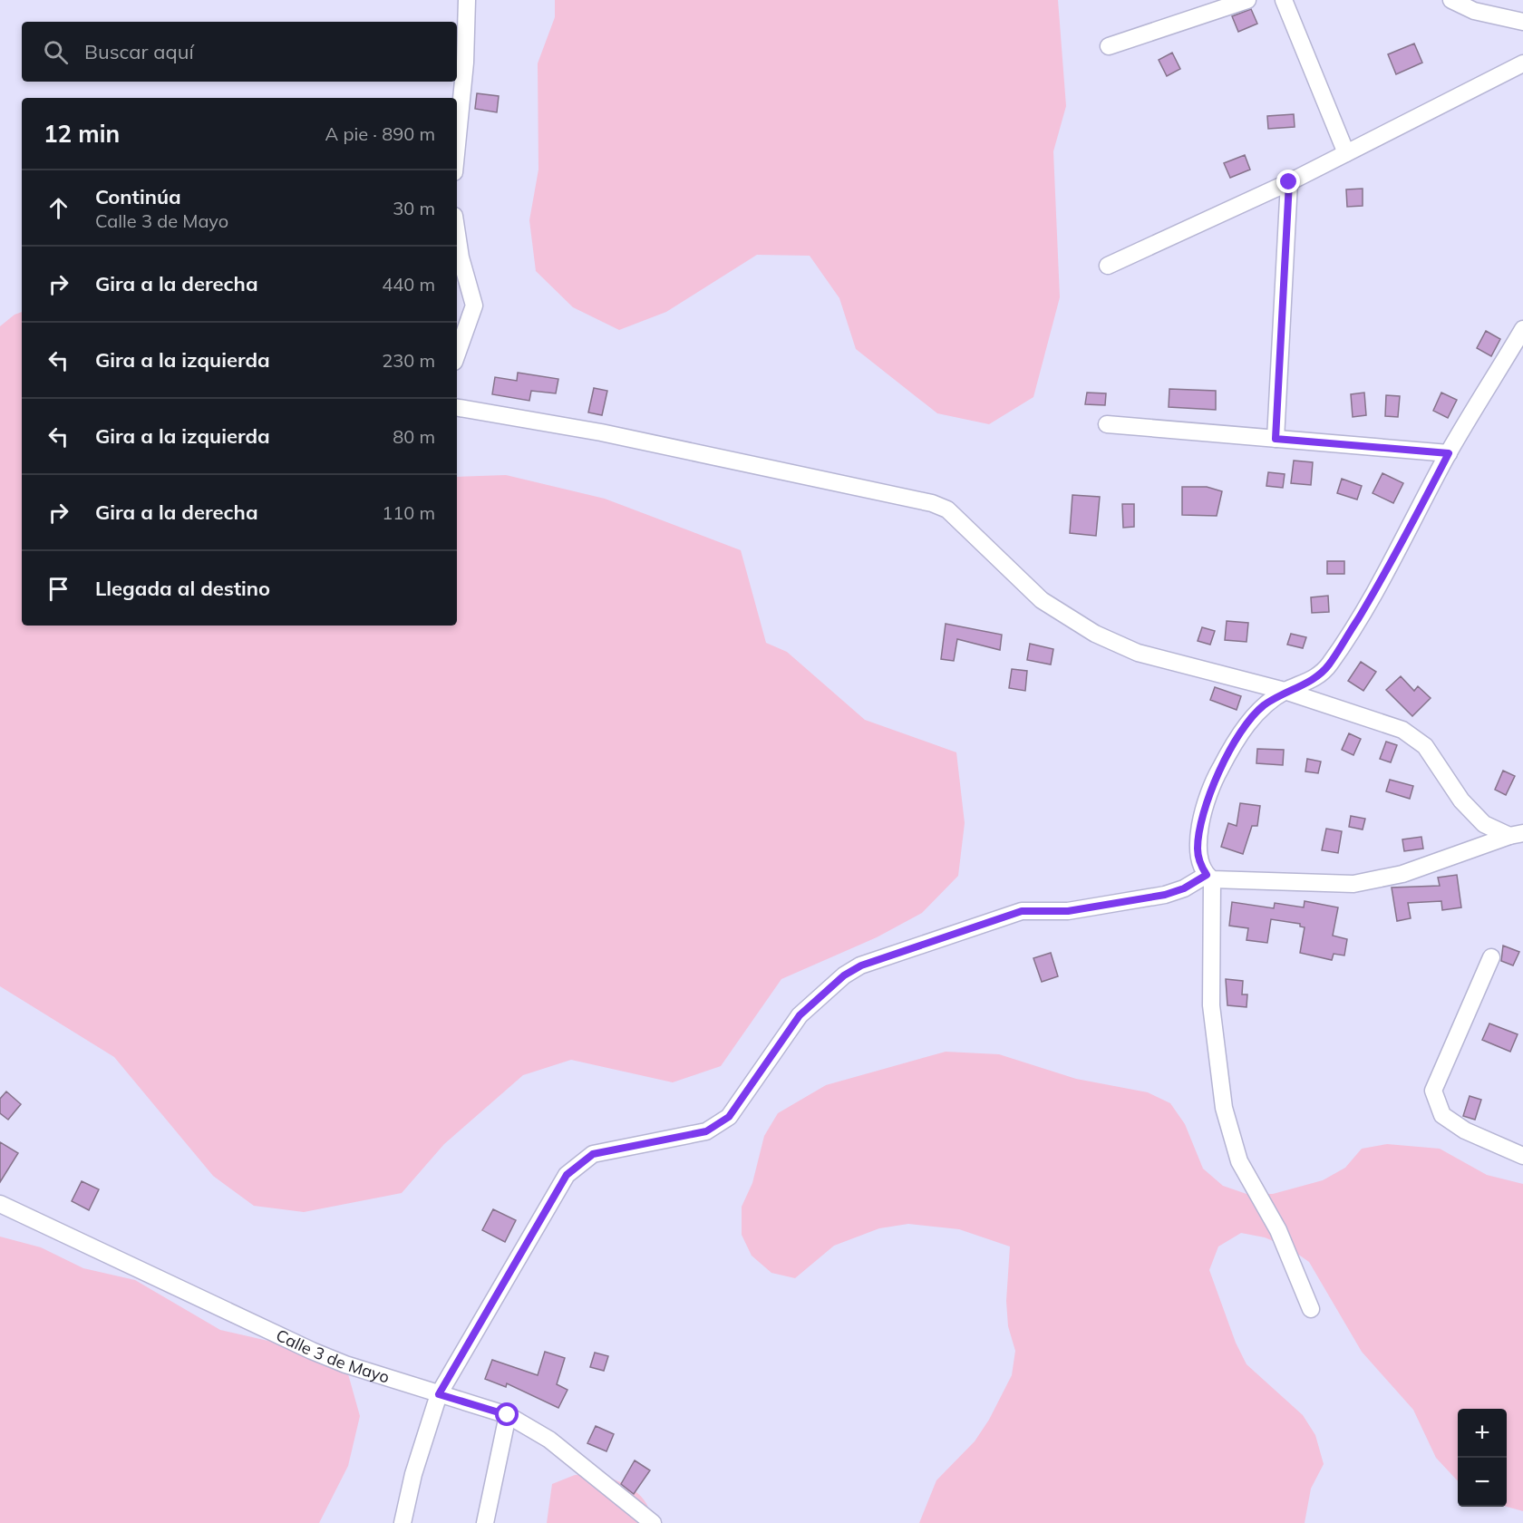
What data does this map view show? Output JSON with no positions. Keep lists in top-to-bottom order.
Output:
{
  "streets": {
    "street": ["Calle 3 de Mayo"]
  },
  "page": {
    "search": "Buscar aquí",
    "heading": ["12 min", "A pie · 890 m"],
    "list": [
      ["Continúa", "Calle 3 de Mayo", "30 m"],
      ["Gira a la derecha", "440 m"],
      ["Gira a la izquierda", "230 m"],
      ["Gira a la izquierda", "80 m"],
      ["Gira a la derecha", "110 m"],
      "Llegada al destino"
    ],
    "map_buttons": ["+", "−"]
  }
}
